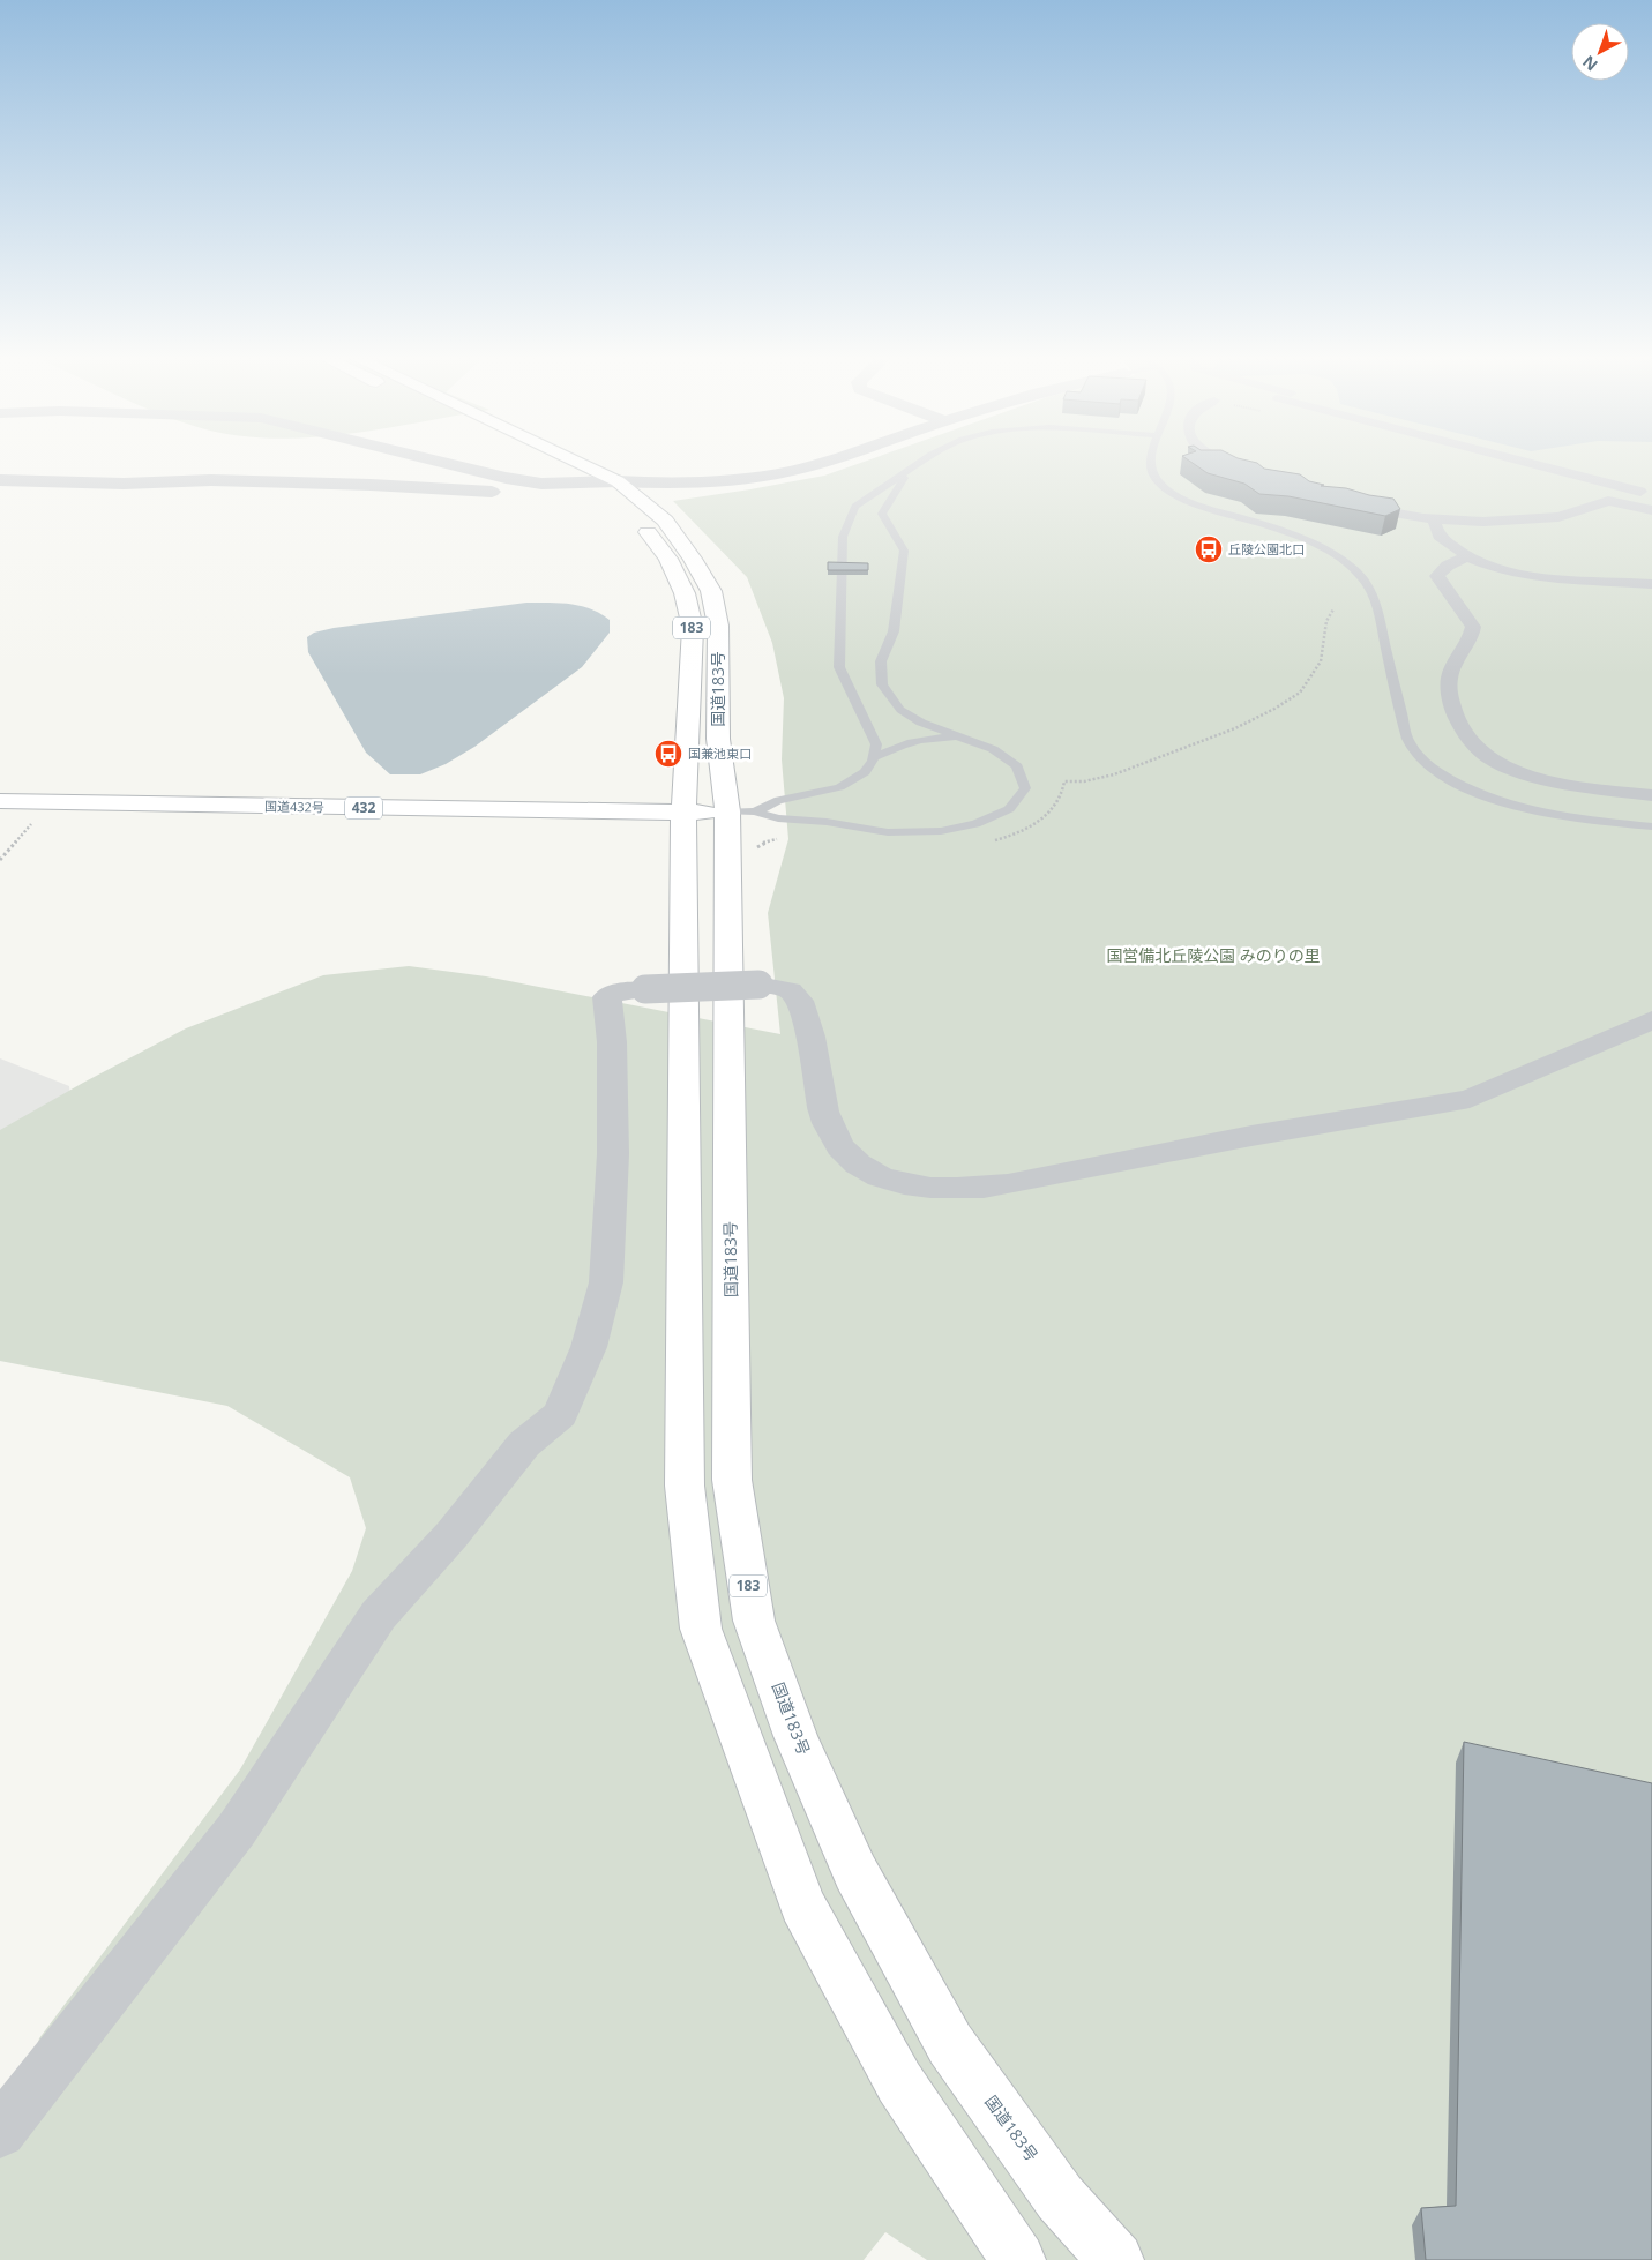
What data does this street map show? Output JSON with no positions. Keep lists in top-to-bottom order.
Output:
{
  "streets": {
    "highway": [
      "183",
      "国道183号",
      "国道432号",
      "432"
    ]
  },
  "crossings": [
    ["国道183号", "国道432号"]
  ],
  "parks": ["国営備北丘陵公園 みのりの里"],
  "places": {
    "bus stop": ["丘陵公園北口", "国兼池東口"]
  },
  "north": "bottom left"
}
